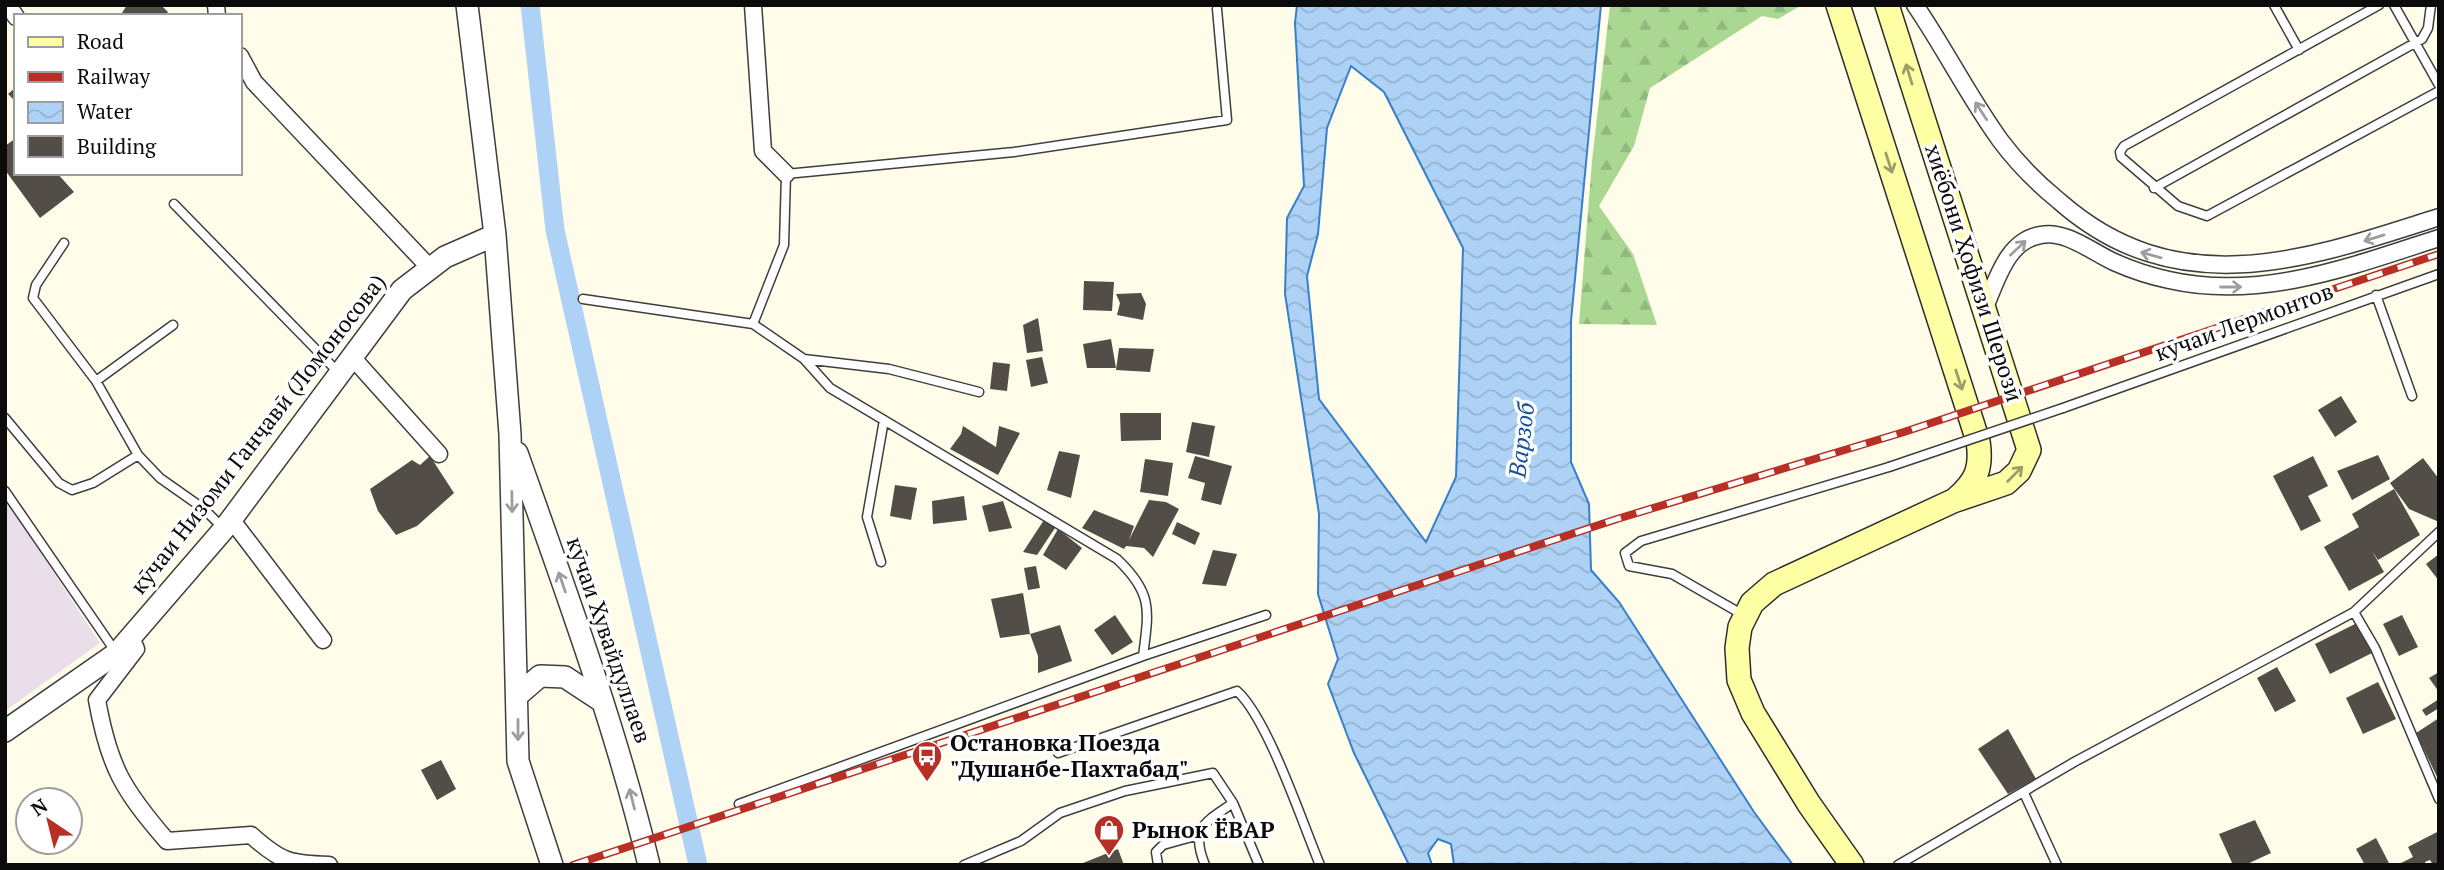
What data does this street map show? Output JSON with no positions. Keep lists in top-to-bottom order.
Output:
{
  "streets": {
    "main road": ["хиёбони Ҳофизи Шерозӣ"],
    "street": ["кӯчаи Низоми Ганҷавӣ (Ломоносова)", "кӯчаи Хувайдуллаев"],
    "lane": ["кӯчаи Лермонтов"]
  },
  "crossings": [
    ["хиёбони Ҳофизи Шерозӣ", "кӯчаи Лермонтов"],
    ["кӯчаи Низоми Ганҷавӣ (Ломоносова)", "кӯчаи Хувайдуллаев"]
  ],
  "water": ["Варзоб"],
  "places": {
    "bus stop": ["Остановка Поезда \"Душанбе-Пахтабад\""],
    "shop": ["Рынок ЁВАР"]
  },
  "legend": [
    "Road",
    "Railway",
    "Water",
    "Building"
  ],
  "north": "top left"
}
